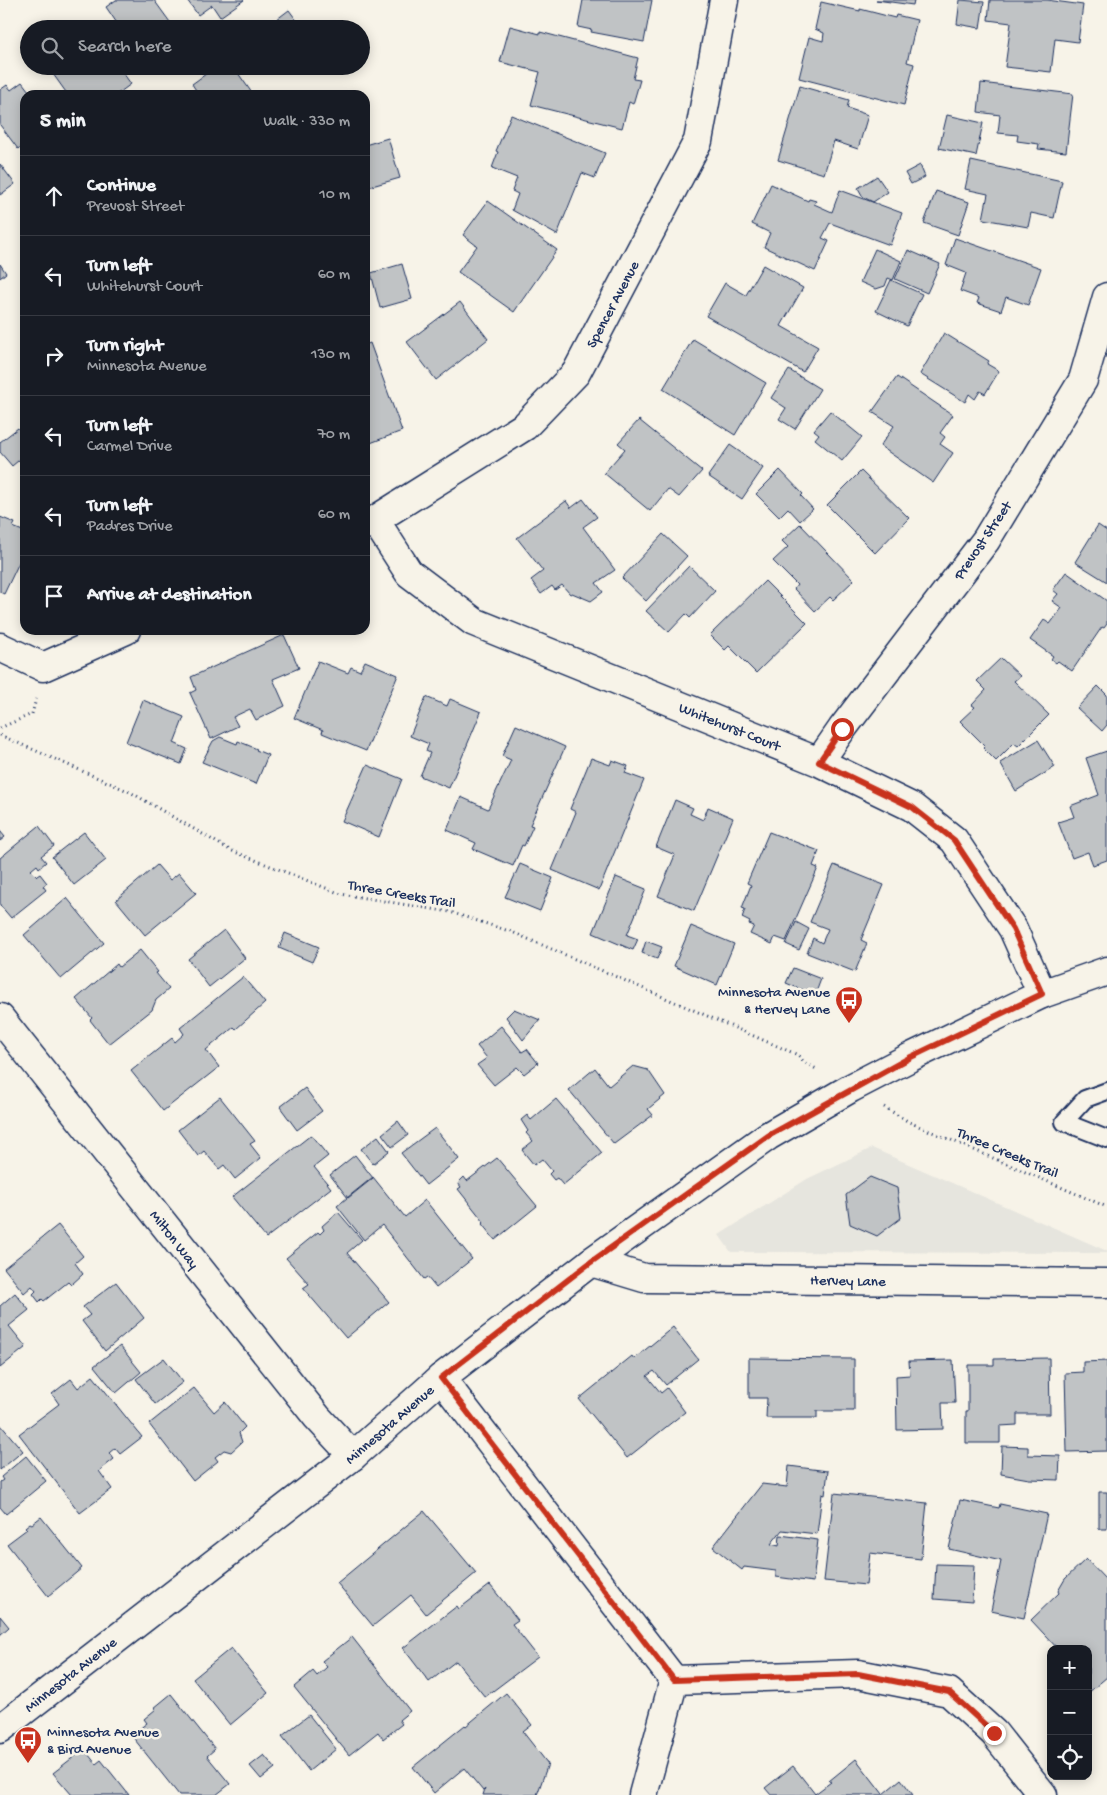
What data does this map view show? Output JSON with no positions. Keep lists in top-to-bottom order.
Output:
{
  "streets": {
    "street": [
      "Spencer Avenue",
      "Prevost Street",
      "Whitehurst Court",
      "Milton Way",
      "Hervey Lane",
      "Minnesota Avenue"
    ],
    "path": ["Three Creeks Trail"]
  },
  "crossings": [
    ["Spencer Avenue", "Whitehurst Court"],
    ["Prevost Street", "Whitehurst Court"],
    ["Whitehurst Court", "Minnesota Avenue"],
    ["Milton Way", "Minnesota Avenue"],
    ["Hervey Lane", "Minnesota Avenue"]
  ],
  "places": {
    "bus stop": ["Minnesota Avenue & Hervey Lane", "Minnesota Avenue & Bird Avenue"]
  },
  "page": {
    "search": "Search here",
    "heading": ["5 min", "Walk · 330 m"],
    "list": [
      ["Continue", "Prevost Street", "10 m"],
      ["Turn left", "Whitehurst Court", "60 m"],
      ["Turn right", "Minnesota Avenue", "130 m"],
      ["Turn left", "Carmel Drive", "70 m"],
      ["Turn left", "Padres Drive", "60 m"],
      "Arrive at destination"
    ],
    "map_buttons": ["+", "−"]
  }
}
